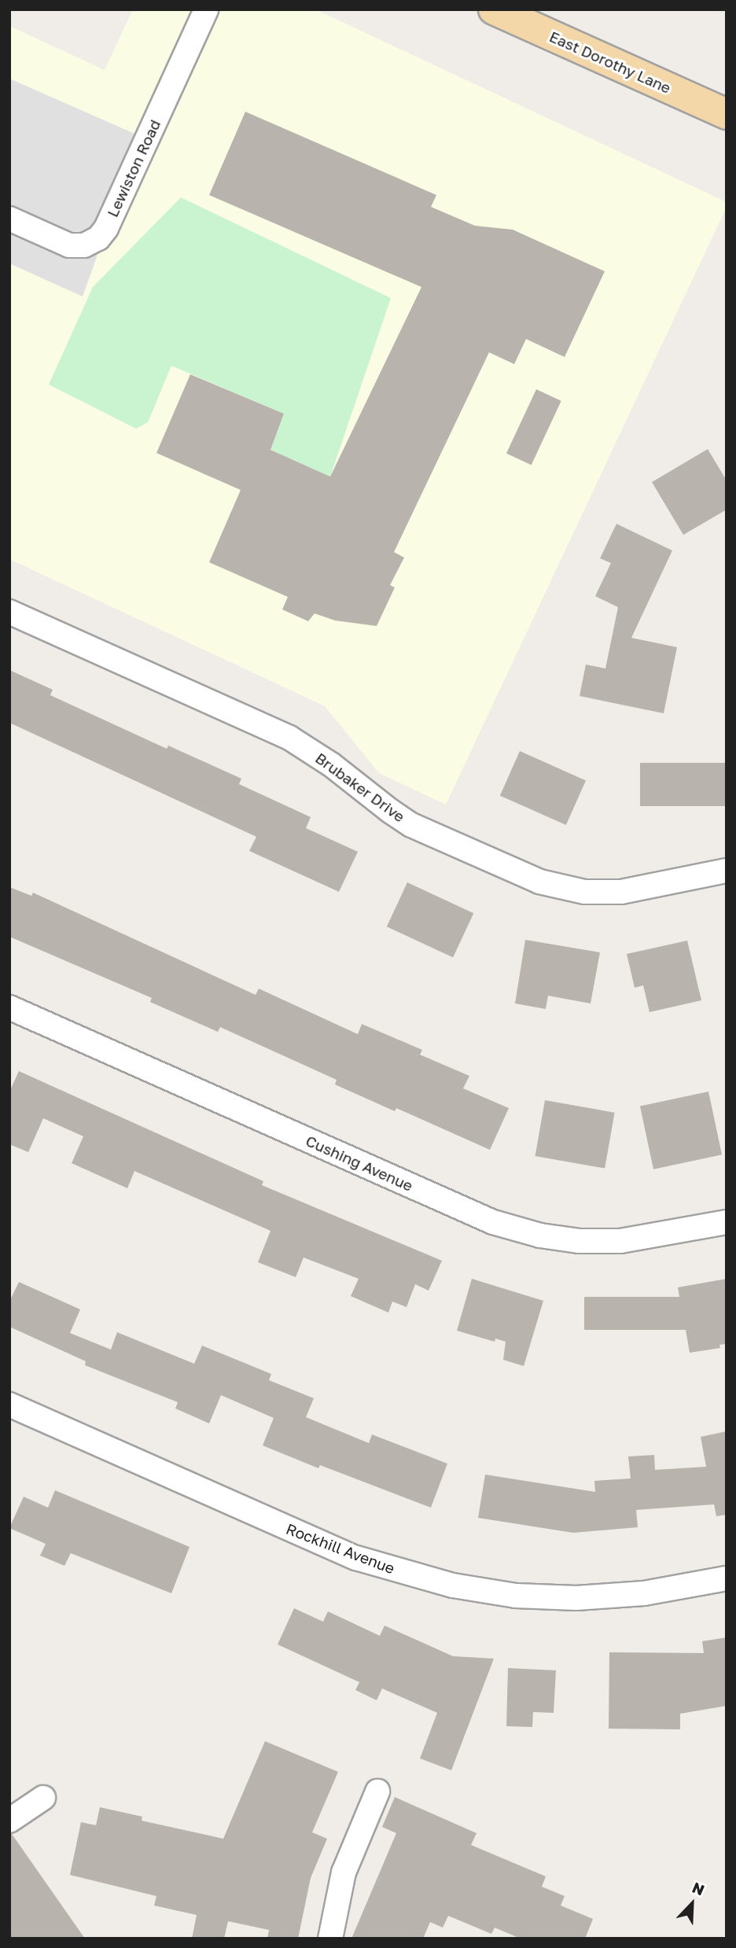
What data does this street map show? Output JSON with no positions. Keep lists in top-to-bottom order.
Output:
{
  "streets": {
    "main road": ["East Dorothy Lane"],
    "street": [
      "Lewiston Road",
      "Brubaker Drive",
      "Cushing Avenue",
      "Rockhill Avenue"
    ]
  },
  "north": "top right"
}
